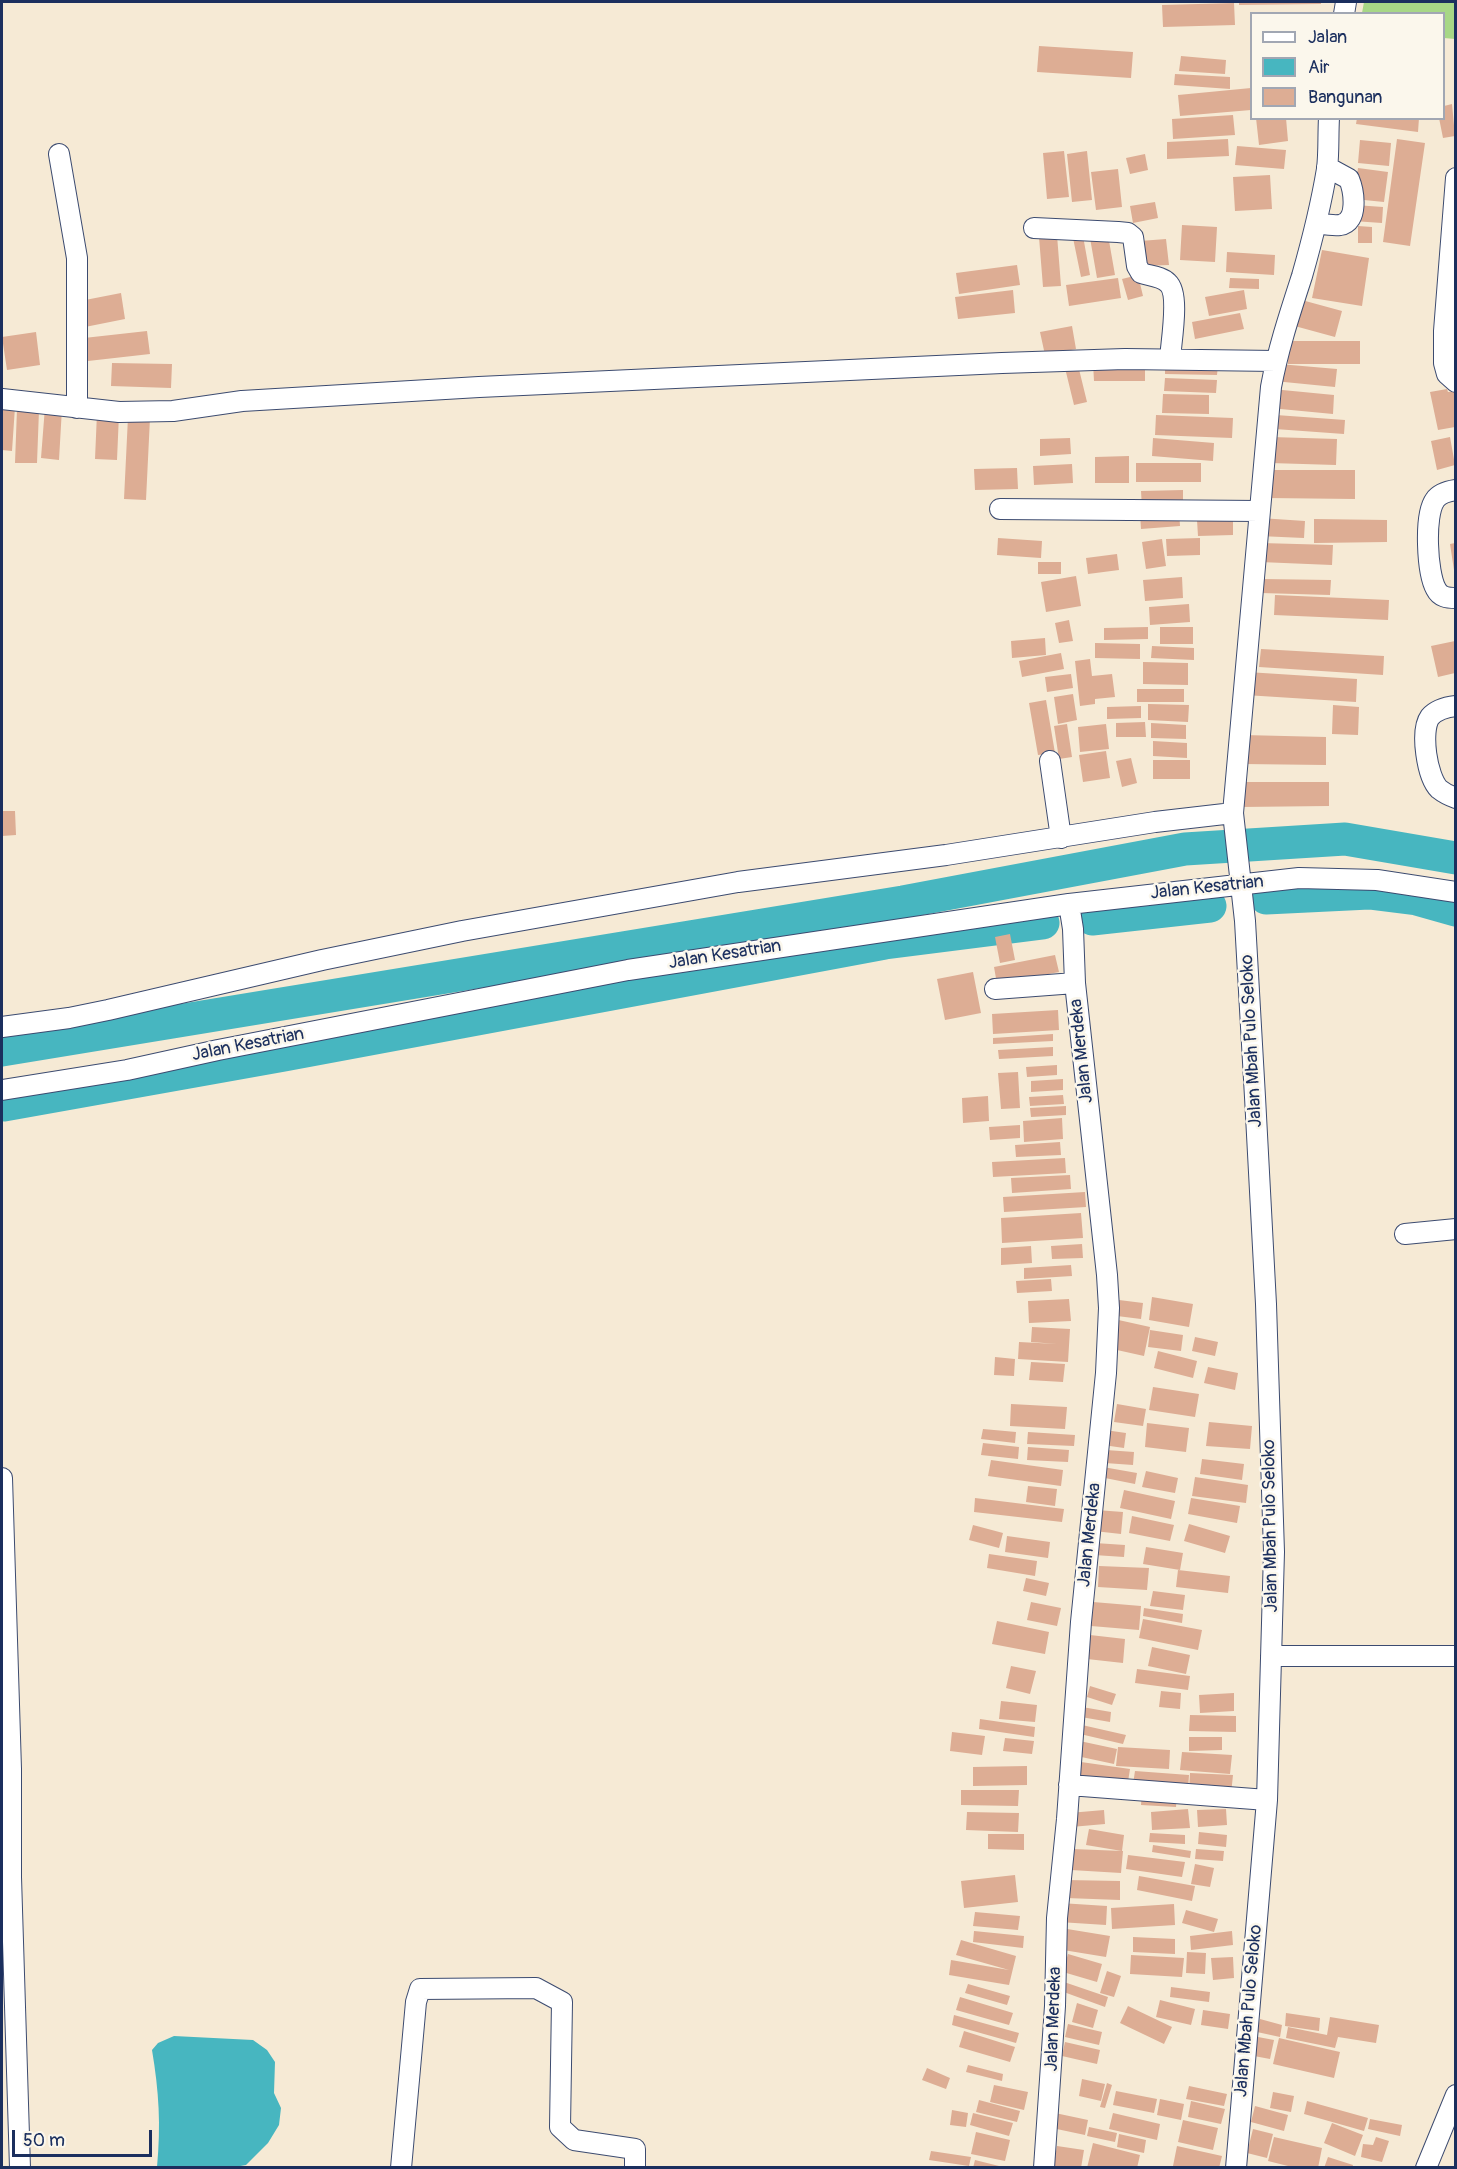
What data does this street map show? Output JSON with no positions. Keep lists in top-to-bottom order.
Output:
{
  "streets": {
    "street": ["Jalan Kesatrian", "Jalan Mbah Pulo Seloko", "Jalan Merdeka"]
  },
  "crossings": [
    ["Jalan Kesatrian", "Jalan Mbah Pulo Seloko"],
    ["Jalan Kesatrian", "Jalan Merdeka"]
  ],
  "legend": ["Jalan", "Air", "Bangunan"],
  "scale_bar": "50 m"
}
